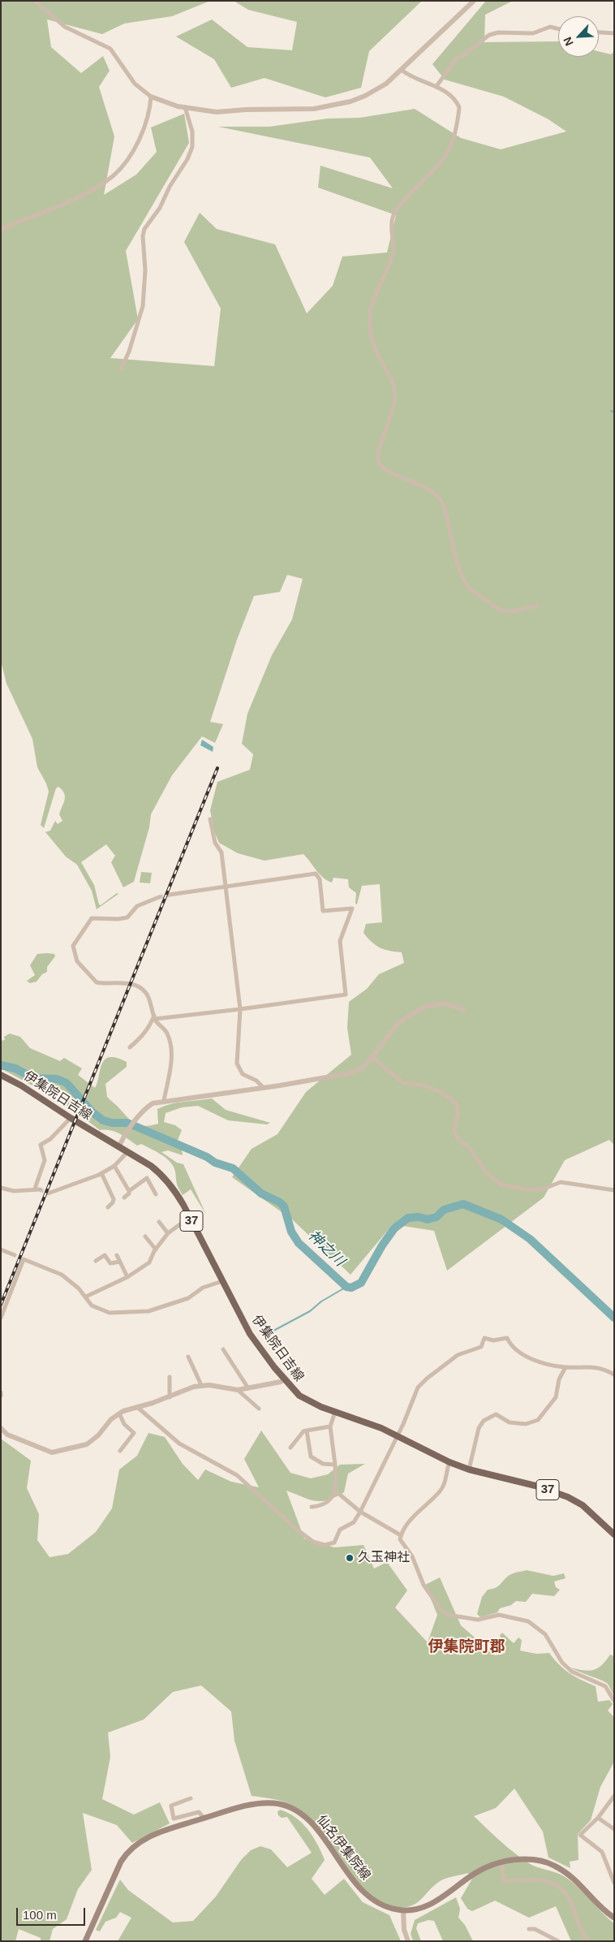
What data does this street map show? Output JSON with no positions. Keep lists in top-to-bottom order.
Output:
{
  "streets": {
    "main road": ["伊集院日吉線", "37", "仙名伊集院線"]
  },
  "districts": ["伊集院町郡"],
  "water": ["神之川"],
  "places": ["久玉神社"],
  "scale_bar": "100 m",
  "north": "bottom left"
}
